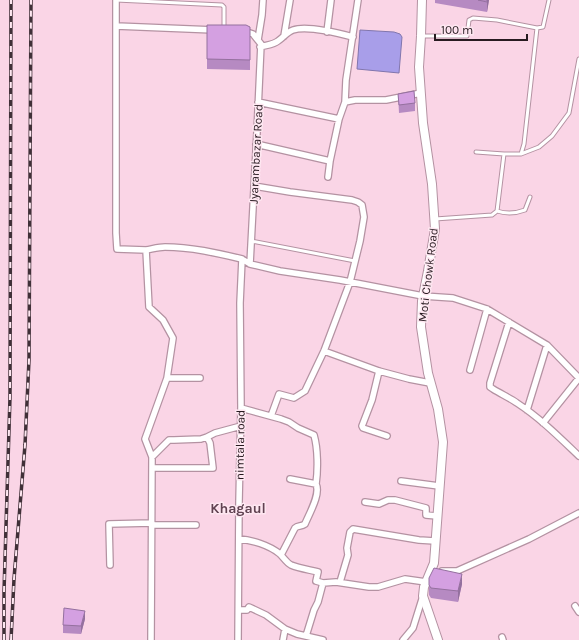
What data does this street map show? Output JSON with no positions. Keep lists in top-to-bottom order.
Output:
{
  "streets": {
    "street": ["Jyarambazar Road", "Moti Chowk Road", "nimtala road"]
  },
  "districts": ["Khagaul"],
  "scale_bar": "100 m"
}
